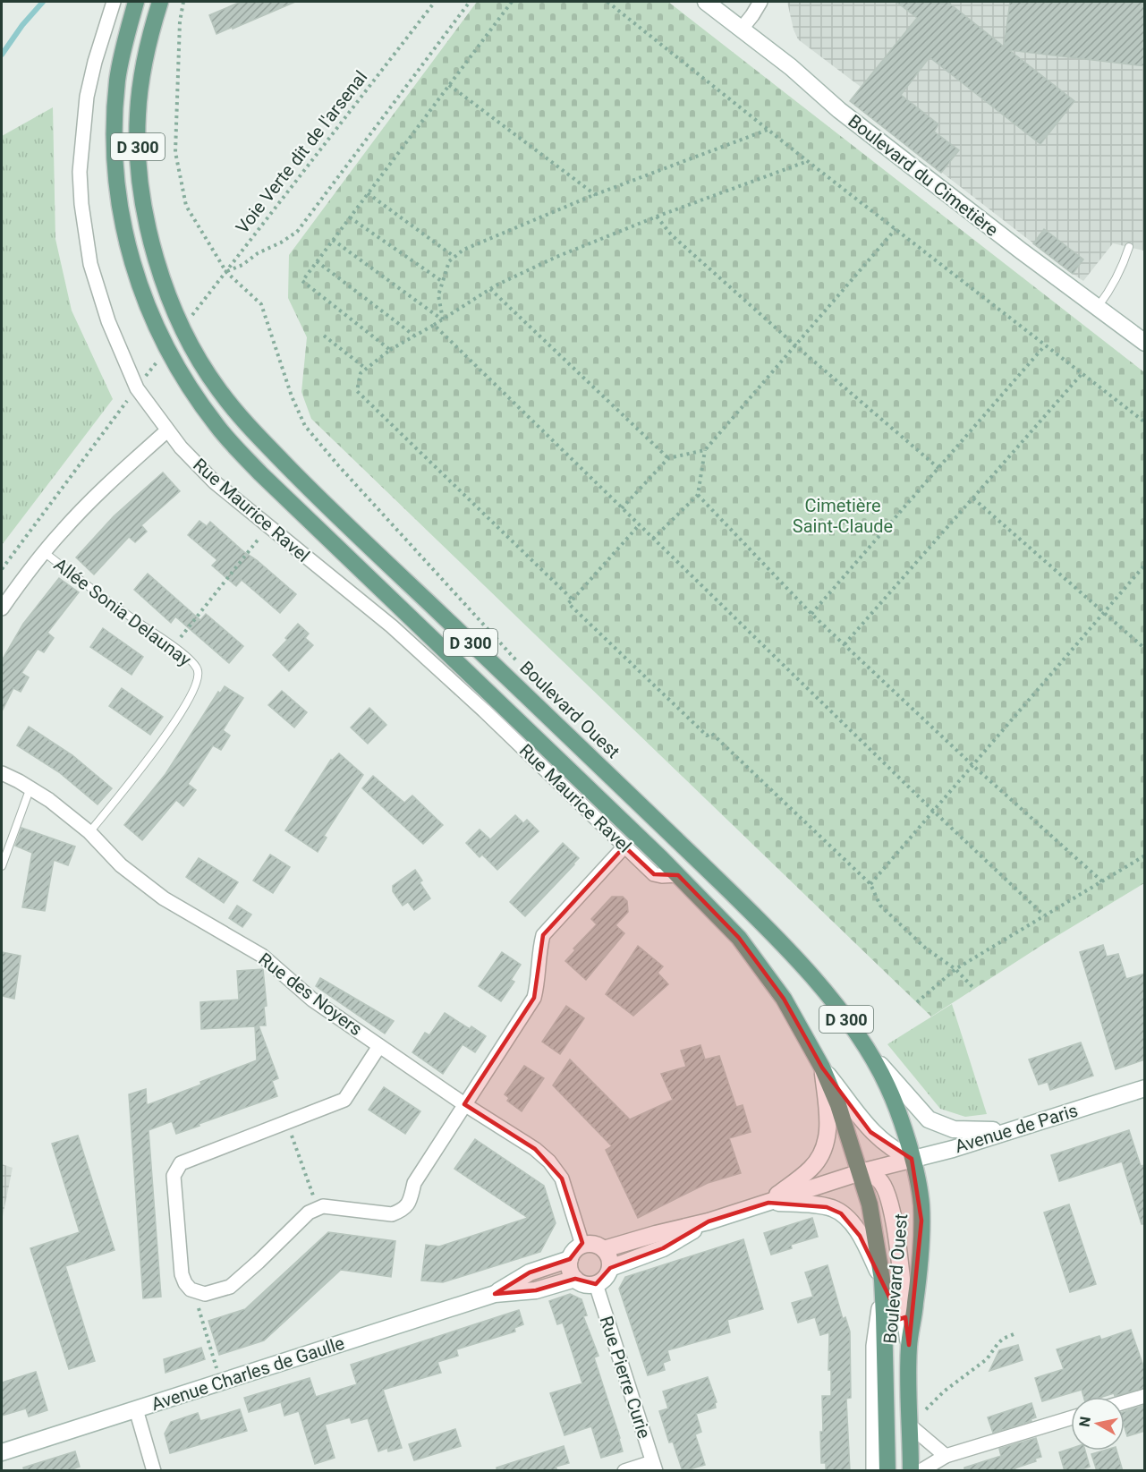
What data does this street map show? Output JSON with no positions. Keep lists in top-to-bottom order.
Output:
{
  "streets": {
    "main road": [
      "D 300",
      "Boulevard du Cimetière",
      "Boulevard Ouest",
      "Avenue de Paris",
      "Avenue Charles de Gaulle"
    ],
    "street": ["Rue Maurice Ravel", "Rue des Noyers", "Rue Pierre Curie"],
    "lane": ["Allée Sonia Delaunay"],
    "path": ["Voie Verte dit de l'arsenal"]
  },
  "crossings": [
    ["Rue Maurice Ravel", "Boulevard Ouest"],
    ["Allée Sonia Delaunay", "Rue des Noyers"],
    ["Boulevard Ouest", "Avenue de Paris"],
    ["Rue des Noyers", "Avenue Charles de Gaulle"],
    ["Rue des Noyers", "Rue Pierre Curie"],
    ["Avenue Charles de Gaulle", "Rue Pierre Curie"]
  ],
  "parks": ["Cimetière Saint-Claude"],
  "north": "left"
}
